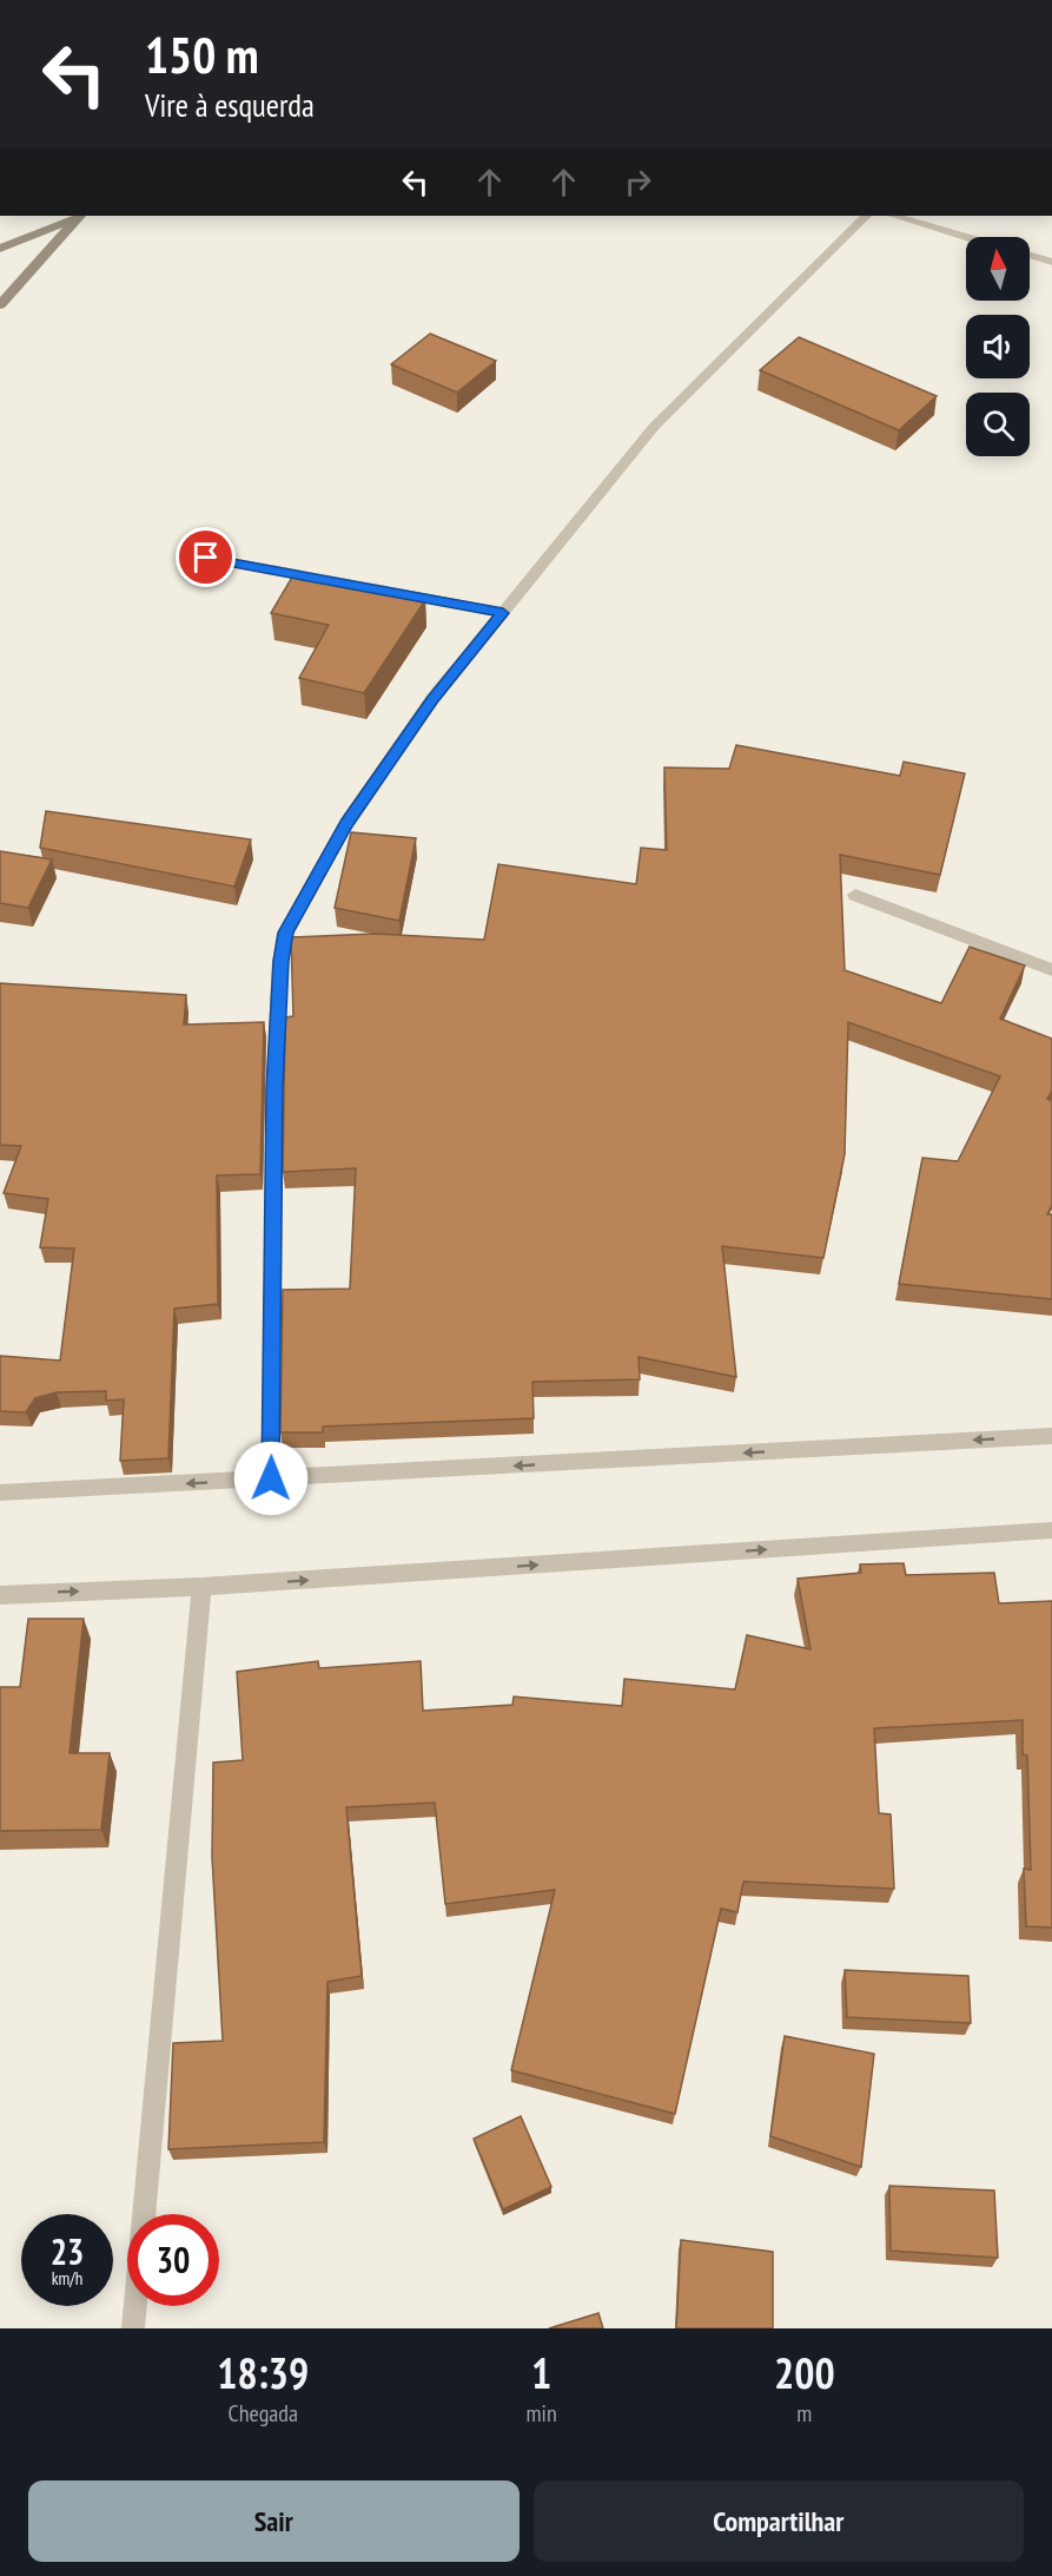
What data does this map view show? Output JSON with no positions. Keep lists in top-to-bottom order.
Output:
{
  "north": "top",
  "page": {
    "turn": ["150 m", "Vire à esquerda"],
    "speed": "23 km/h",
    "limit": "30",
    "eta": [
      "18:39",
      "Chegada",
      "1",
      "min",
      "200",
      "m"
    ],
    "buttons": ["Sair", "Compartilhar"]
  }
}
